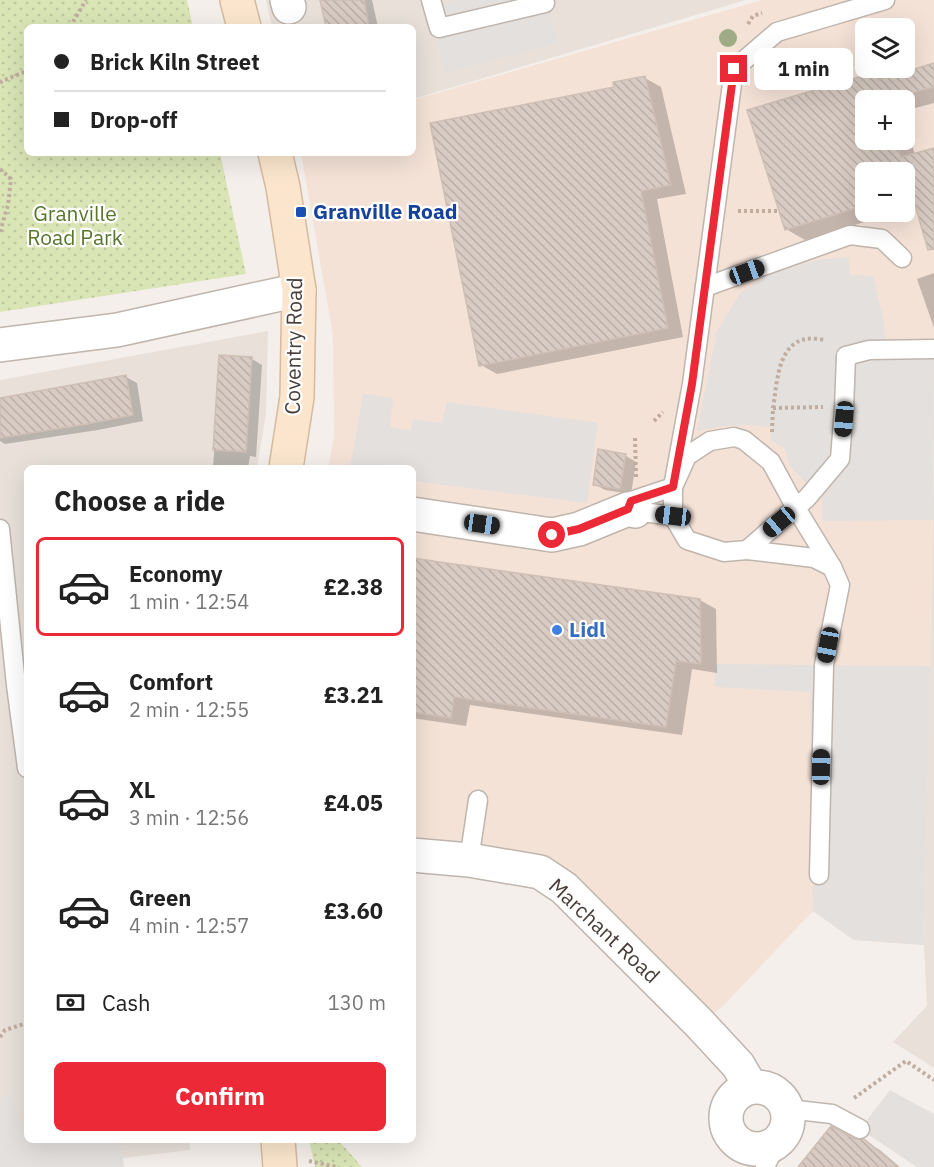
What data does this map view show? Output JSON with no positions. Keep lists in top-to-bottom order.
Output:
{
  "streets": {
    "main road": ["Coventry Road"],
    "street": ["Marchant Road"]
  },
  "parks": ["Granville Road Park"],
  "places": {
    "transit": ["Granville Road"],
    "other": ["Lidl"]
  },
  "page": {
    "map_buttons": ["+", "−"],
    "banner": ["Brick Kiln Street", "Drop-off"],
    "bubble": "1 min",
    "heading": "Choose a ride",
    "list": [
      {
        "name": "Economy",
        "note": "1 min · 12:54",
        "value": "£2.38"
      },
      {
        "name": "Comfort",
        "note": "2 min · 12:55",
        "value": "£3.21"
      },
      {
        "name": "XL",
        "note": "3 min · 12:56",
        "value": "£4.05"
      },
      {
        "name": "Green",
        "note": "4 min · 12:57",
        "value": "£3.60"
      }
    ],
    "pay": ["Cash", "130 m"],
    "buttons": "Confirm"
  }
}
